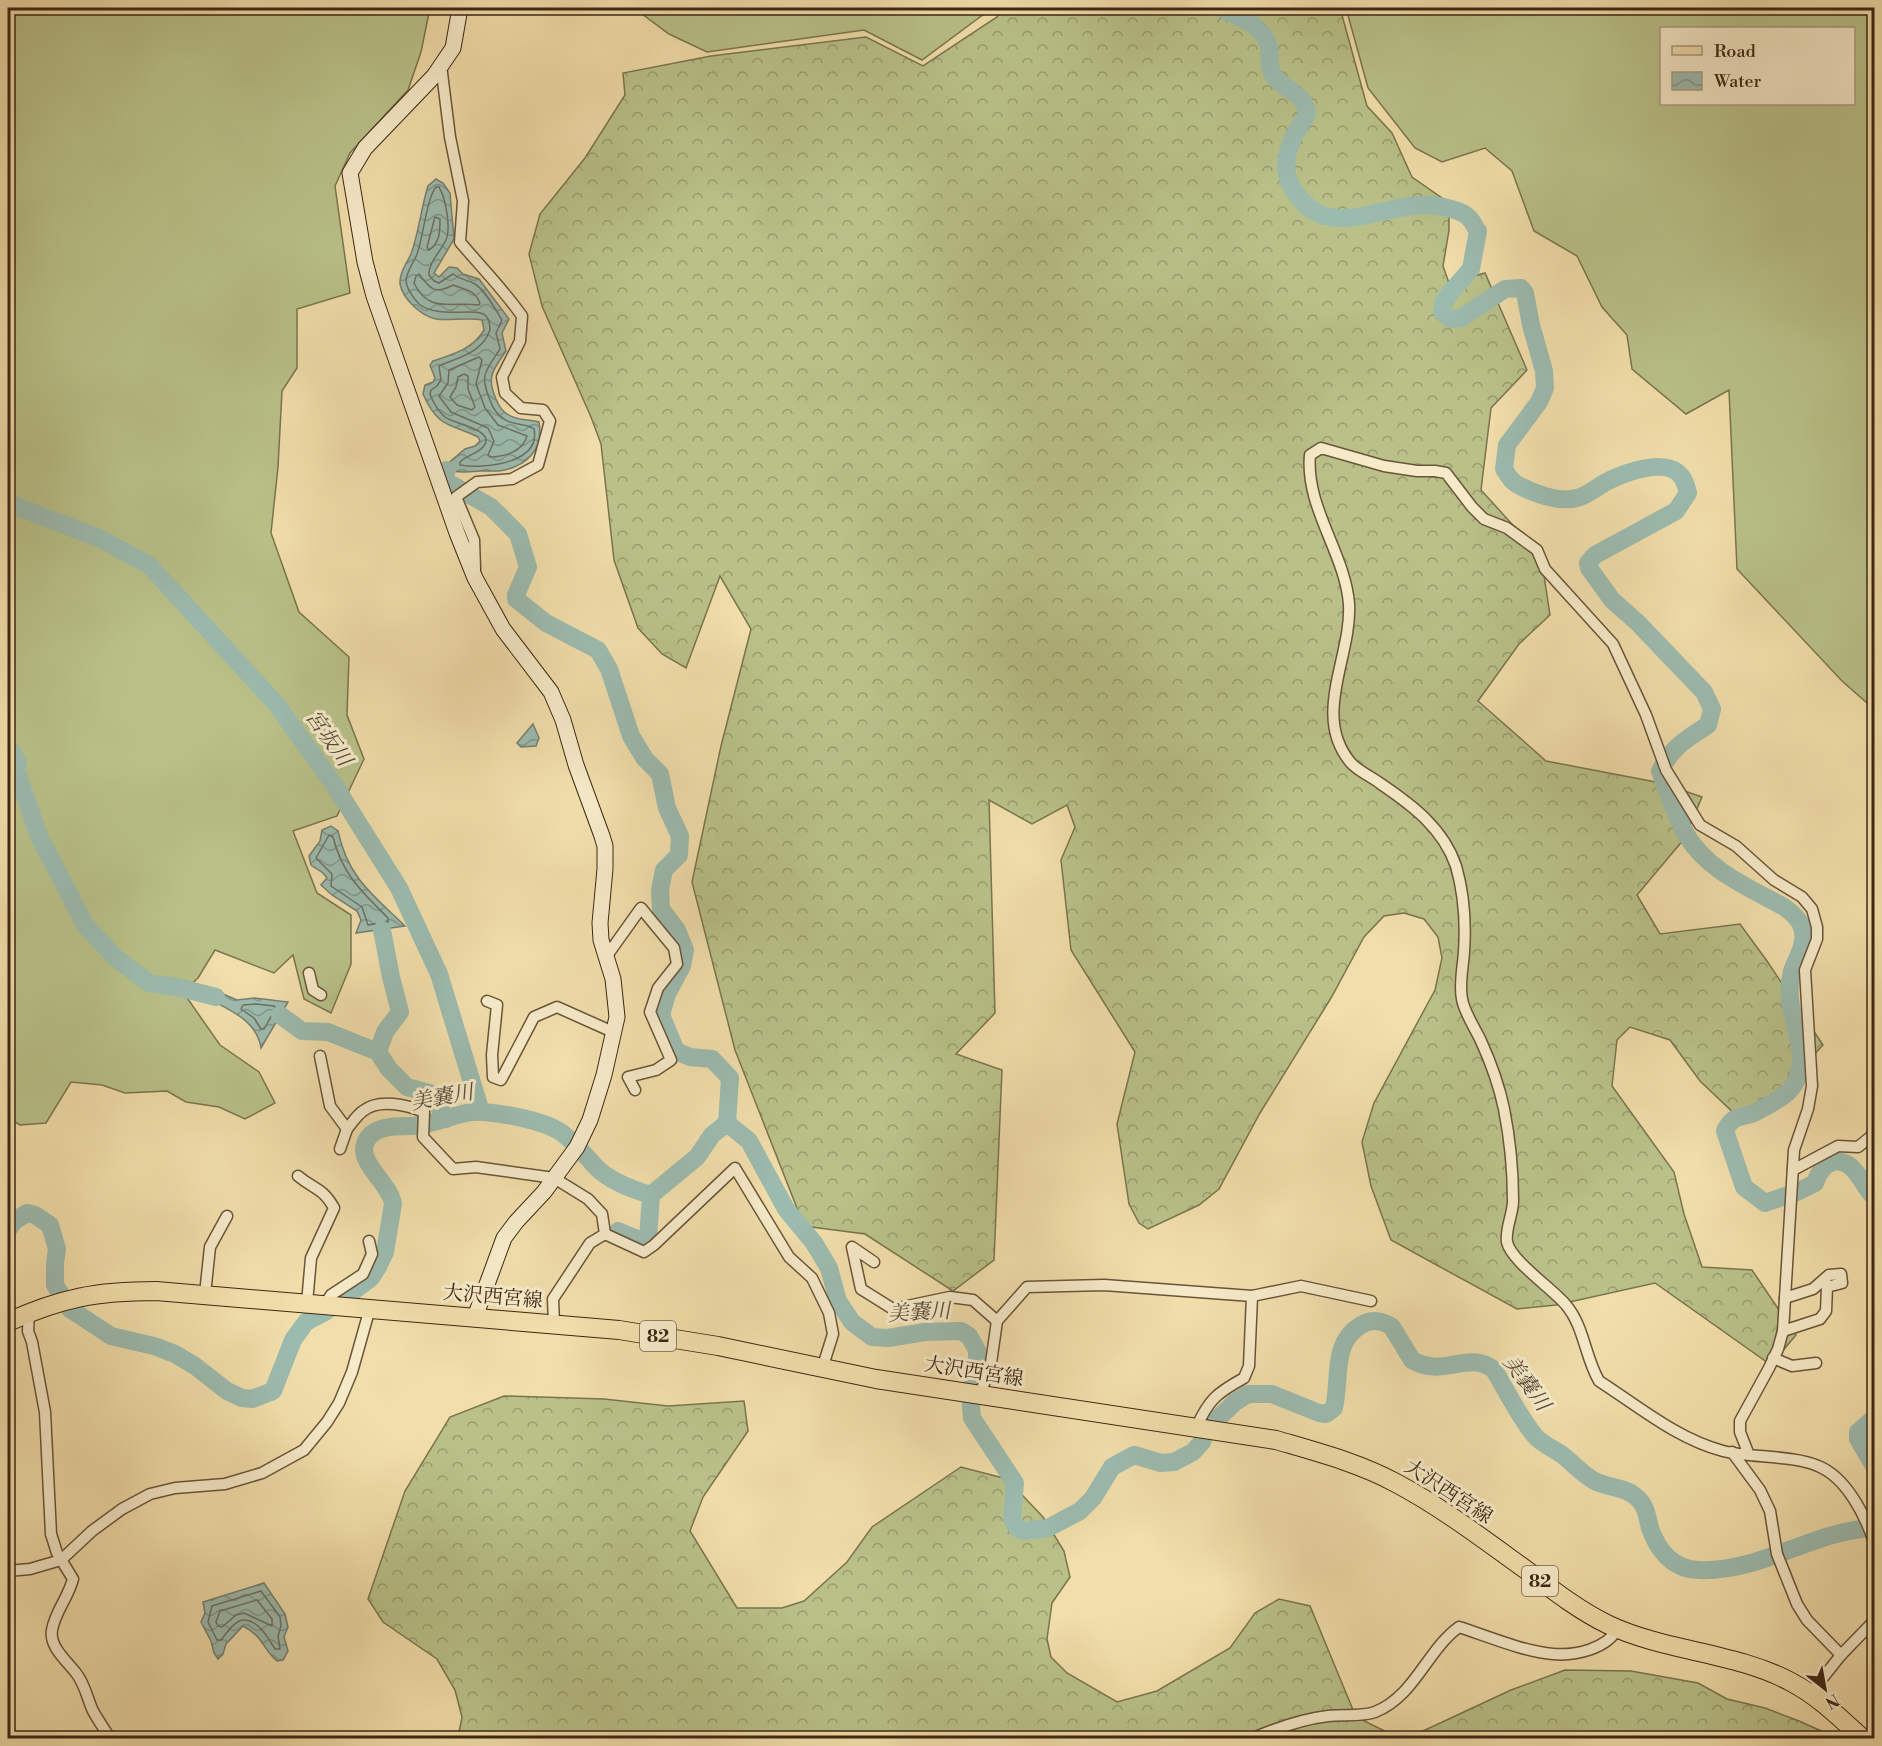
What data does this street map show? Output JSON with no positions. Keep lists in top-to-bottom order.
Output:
{
  "streets": {
    "main road": ["大沢西宮線", "82"]
  },
  "water": ["宮坂川", "美嚢川"],
  "legend": ["Road", "Water"],
  "north": "bottom right"
}
